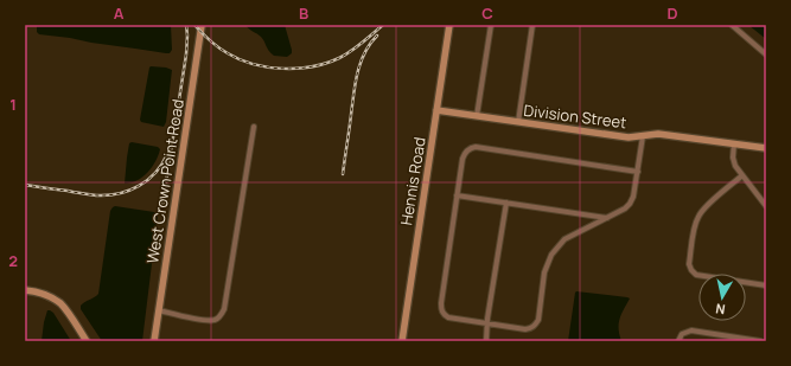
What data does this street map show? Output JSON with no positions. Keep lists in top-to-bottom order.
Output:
{
  "streets": {
    "street": ["Division Street", "West Crown Point Road", "Hennis Road"]
  },
  "crossings": [
    ["Division Street", "Hennis Road"]
  ],
  "north": "bottom",
  "grid": {
    "columns": [
      "A",
      "B",
      "C",
      "D"
    ],
    "rows": ["1", "2"]
  }
}
